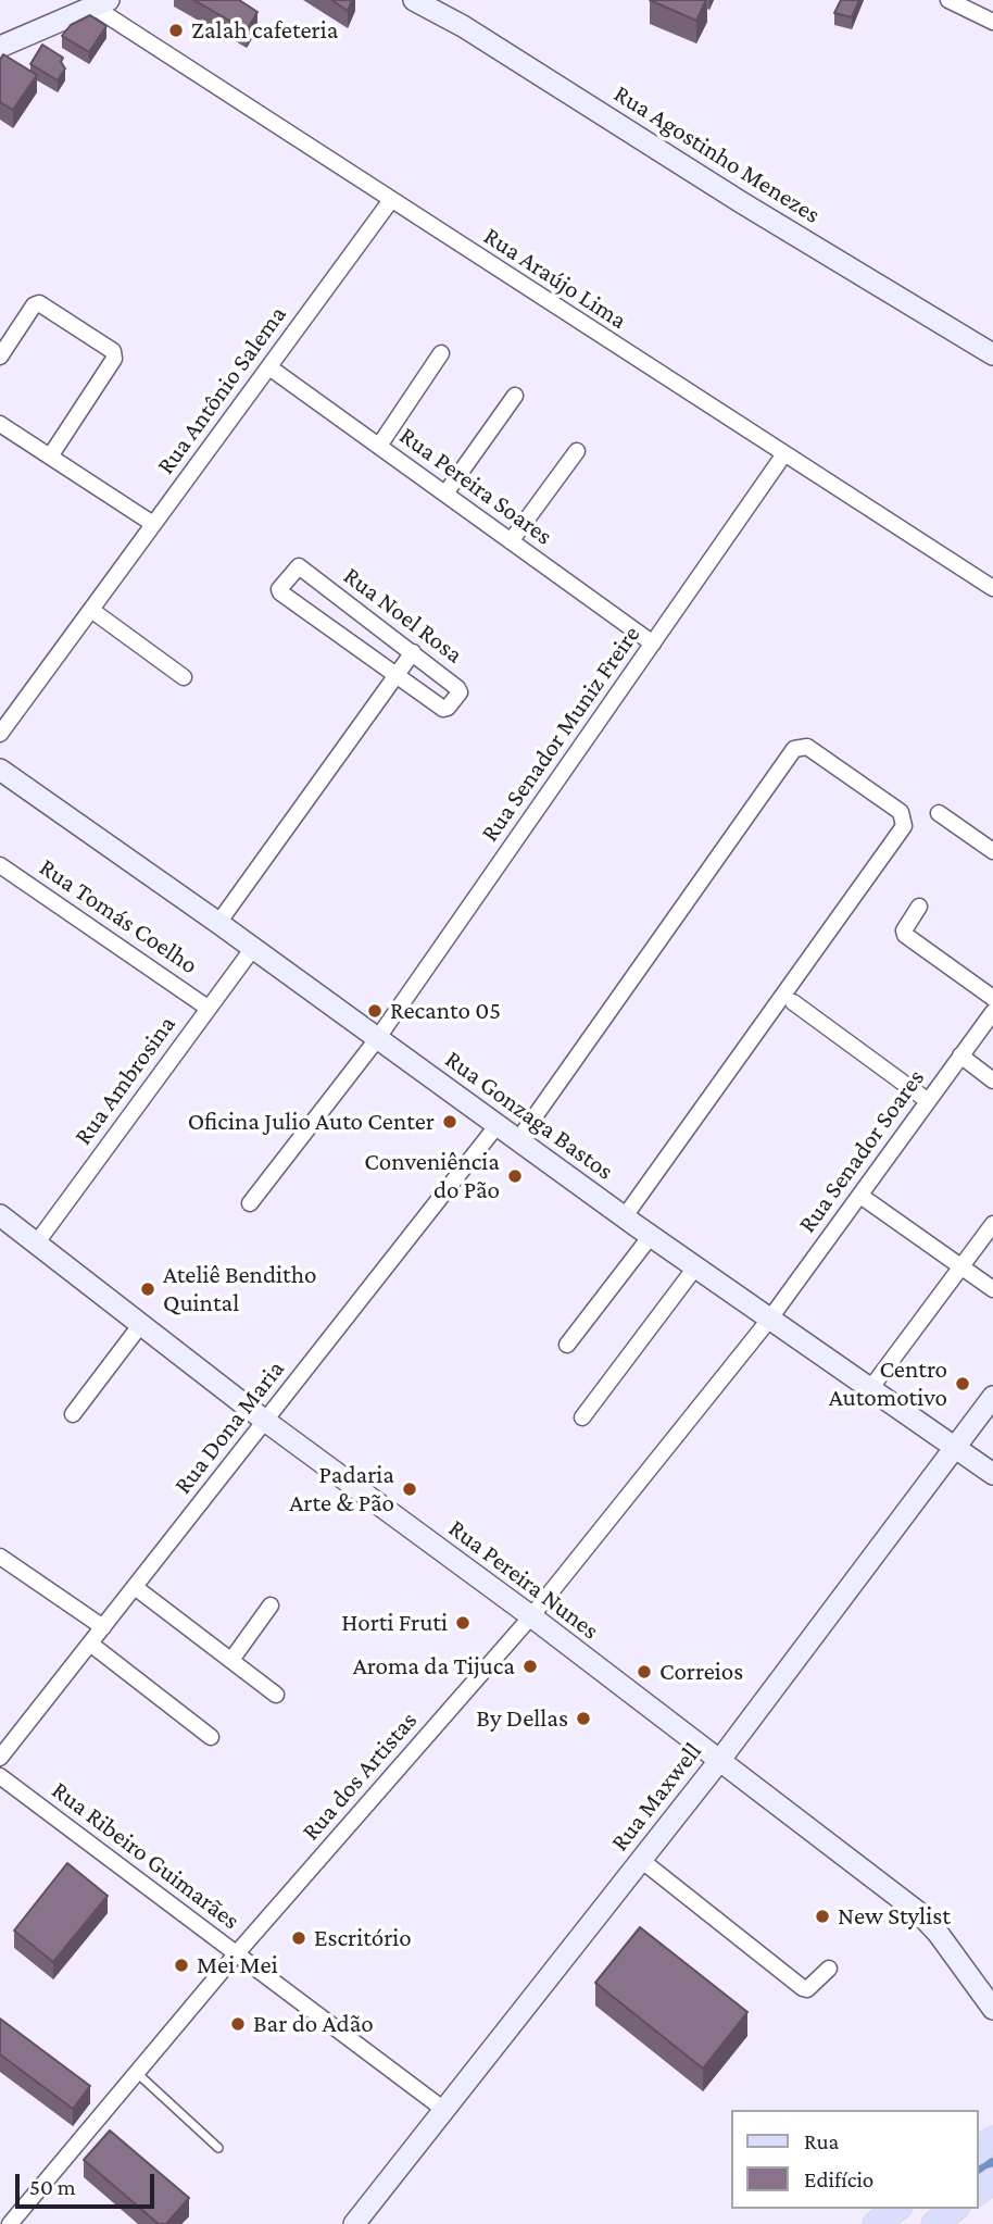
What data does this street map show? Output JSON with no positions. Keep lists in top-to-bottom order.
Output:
{
  "streets": {
    "main road": [
      "Rua Agostinho Menezes",
      "Rua Gonzaga Bastos",
      "Rua Pereira Nunes",
      "Rua Maxwell"
    ],
    "street": [
      "Rua Araújo Lima",
      "Rua Antônio Salema",
      "Rua Pereira Soares",
      "Rua Noel Rosa",
      "Rua Senador Muniz Freire",
      "Rua Tomás Coelho",
      "Rua Ambrosina",
      "Rua Senador Soares",
      "Rua Dona Maria",
      "Rua dos Artistas",
      "Rua Ribeiro Guimarães"
    ]
  },
  "crossings": [
    ["Rua Araújo Lima", "Rua Antônio Salema"],
    ["Rua Araújo Lima", "Rua Senador Muniz Freire"],
    ["Rua Antônio Salema", "Rua Pereira Soares"],
    ["Rua Pereira Soares", "Rua Senador Muniz Freire"],
    ["Rua Senador Muniz Freire", "Rua Gonzaga Bastos"],
    ["Rua Tomás Coelho", "Rua Ambrosina"],
    ["Rua Ambrosina", "Rua Gonzaga Bastos"],
    ["Rua Ambrosina", "Rua Pereira Nunes"],
    ["Rua Gonzaga Bastos", "Rua Senador Soares"],
    ["Rua Gonzaga Bastos", "Rua Dona Maria"],
    ["Rua Gonzaga Bastos", "Rua dos Artistas"],
    ["Rua Gonzaga Bastos", "Rua Maxwell"],
    ["Rua Senador Soares", "Rua dos Artistas"],
    ["Rua Dona Maria", "Rua Pereira Nunes"],
    ["Rua Pereira Nunes", "Rua dos Artistas"],
    ["Rua Pereira Nunes", "Rua Maxwell"],
    ["Rua dos Artistas", "Rua Ribeiro Guimarães"],
    ["Rua Maxwell", "Rua Ribeiro Guimarães"]
  ],
  "places": [
    "Zalah cafeteria",
    "Recanto 05",
    "Oficina Julio Auto Center",
    "Conveniência do Pão",
    "Ateliê Benditho Quintal",
    "Centro Automotivo",
    "Padaria Arte & Pão",
    "Horti Fruti",
    "Aroma da Tijuca",
    "Correios",
    "By Dellas",
    "New Stylist",
    "Escritório",
    "Mei Mei",
    "Bar do Adão"
  ],
  "legend": ["Rua", "Edifício"],
  "scale_bar": "50 m"
}
